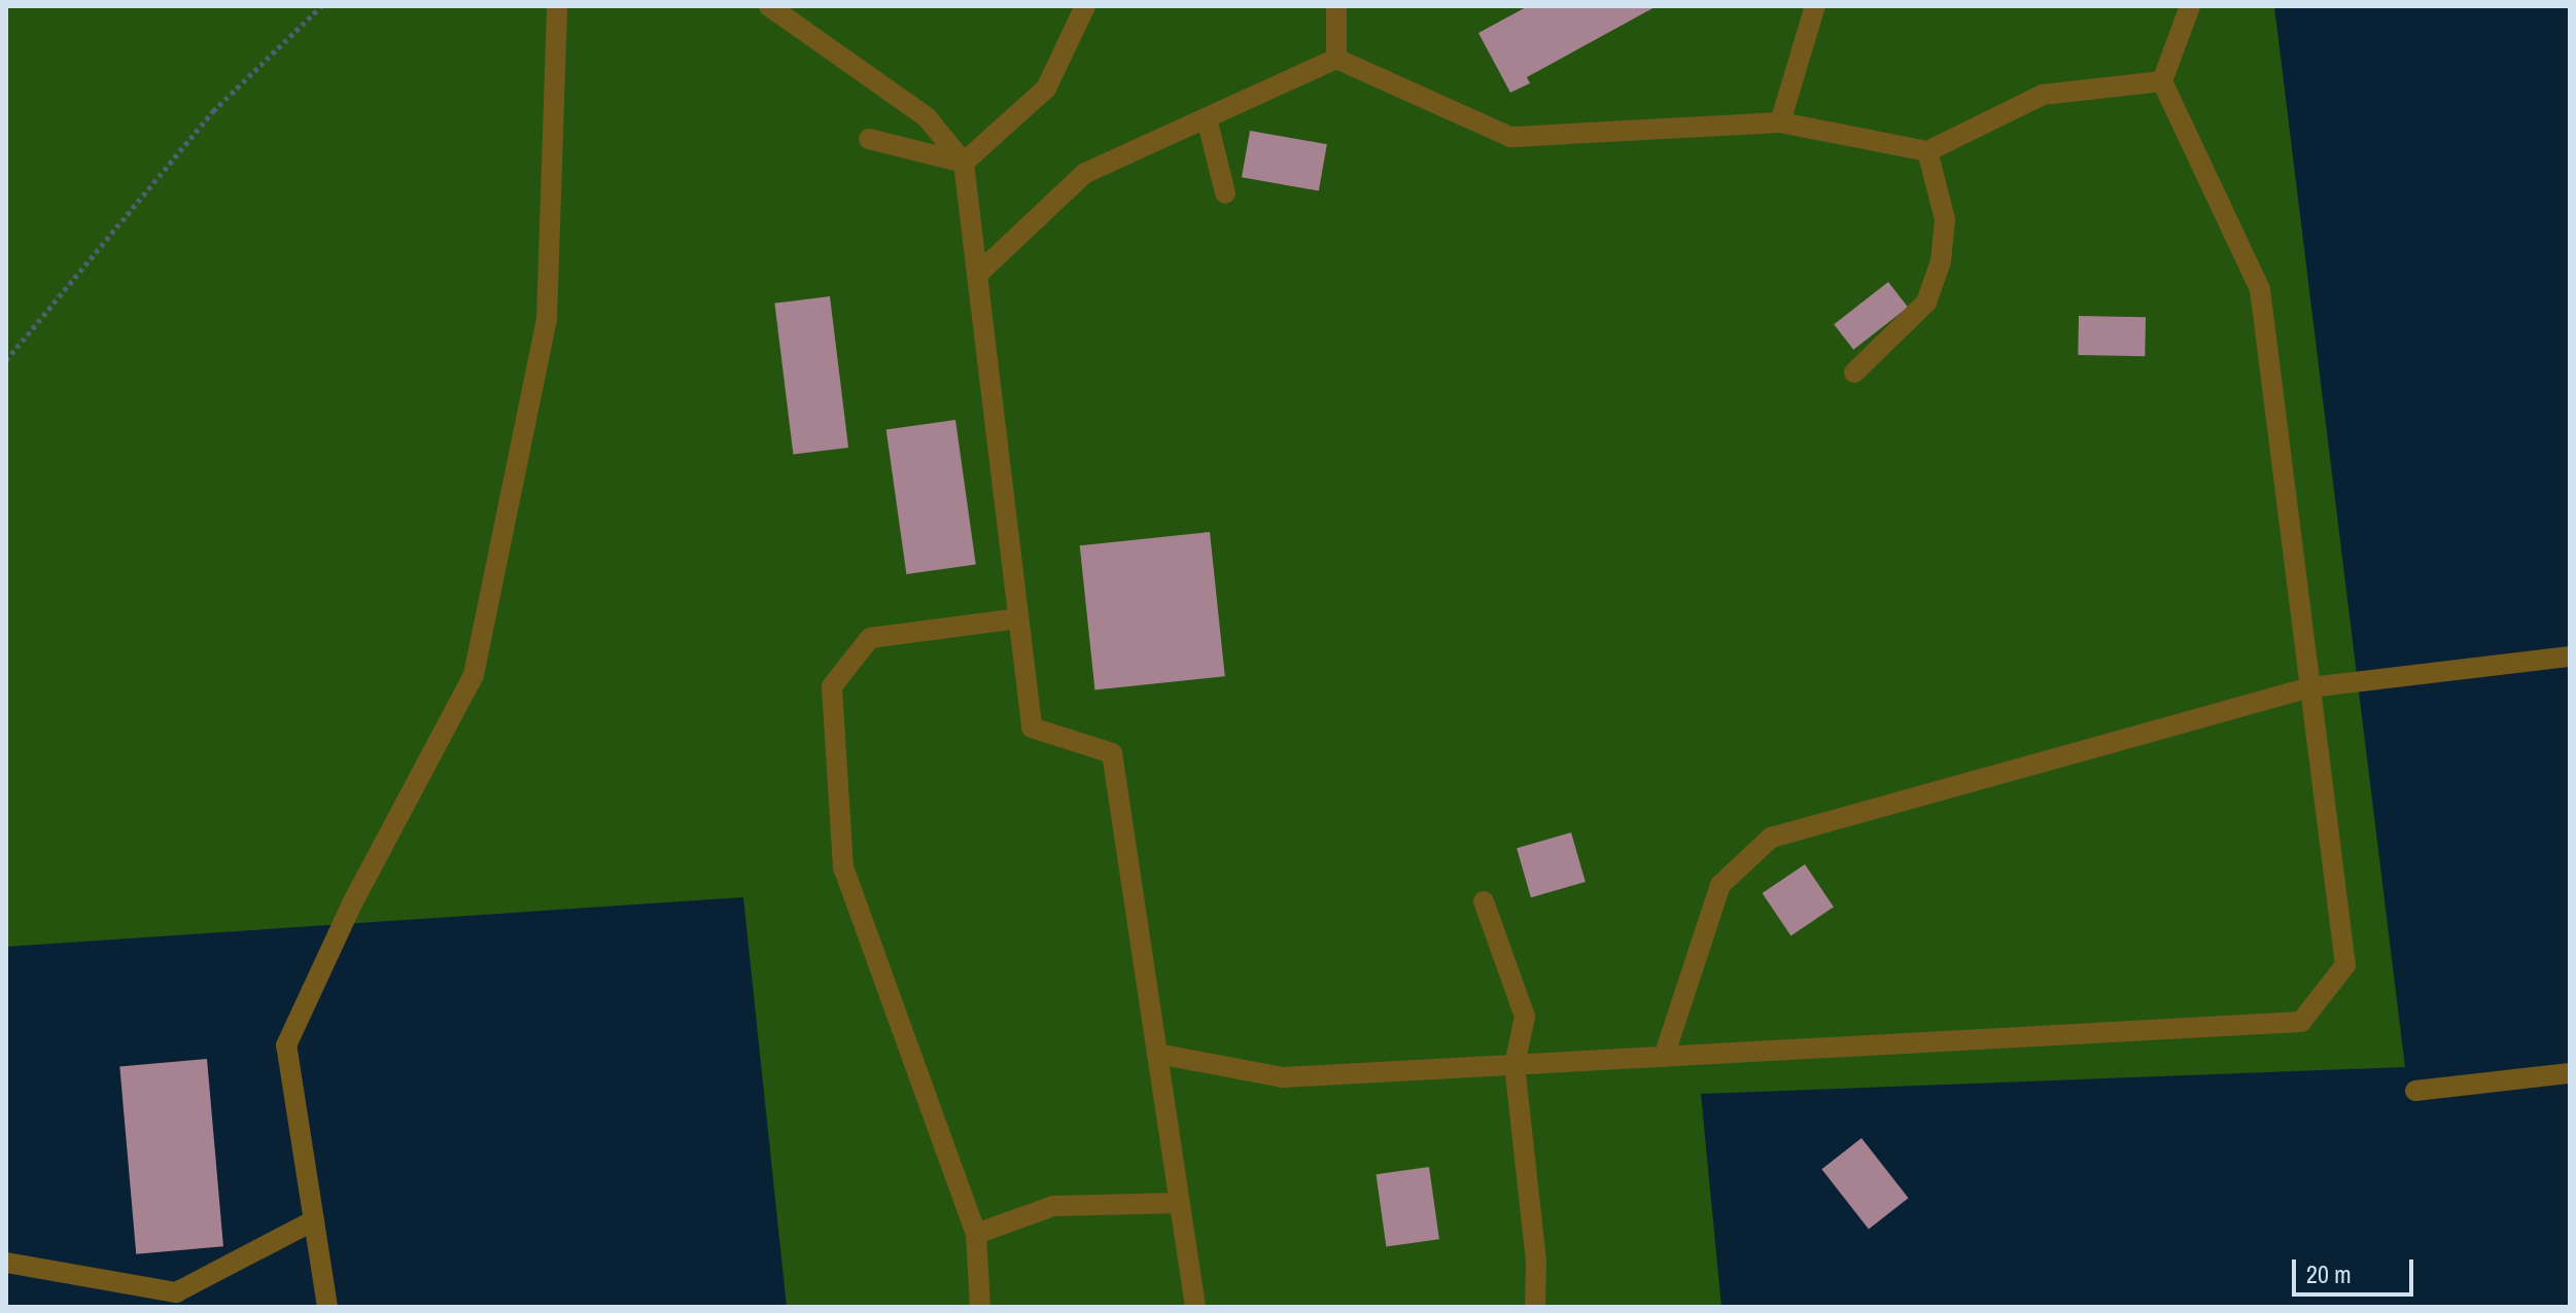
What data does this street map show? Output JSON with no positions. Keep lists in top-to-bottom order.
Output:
{
  "scale_bar": "20 m"
}
